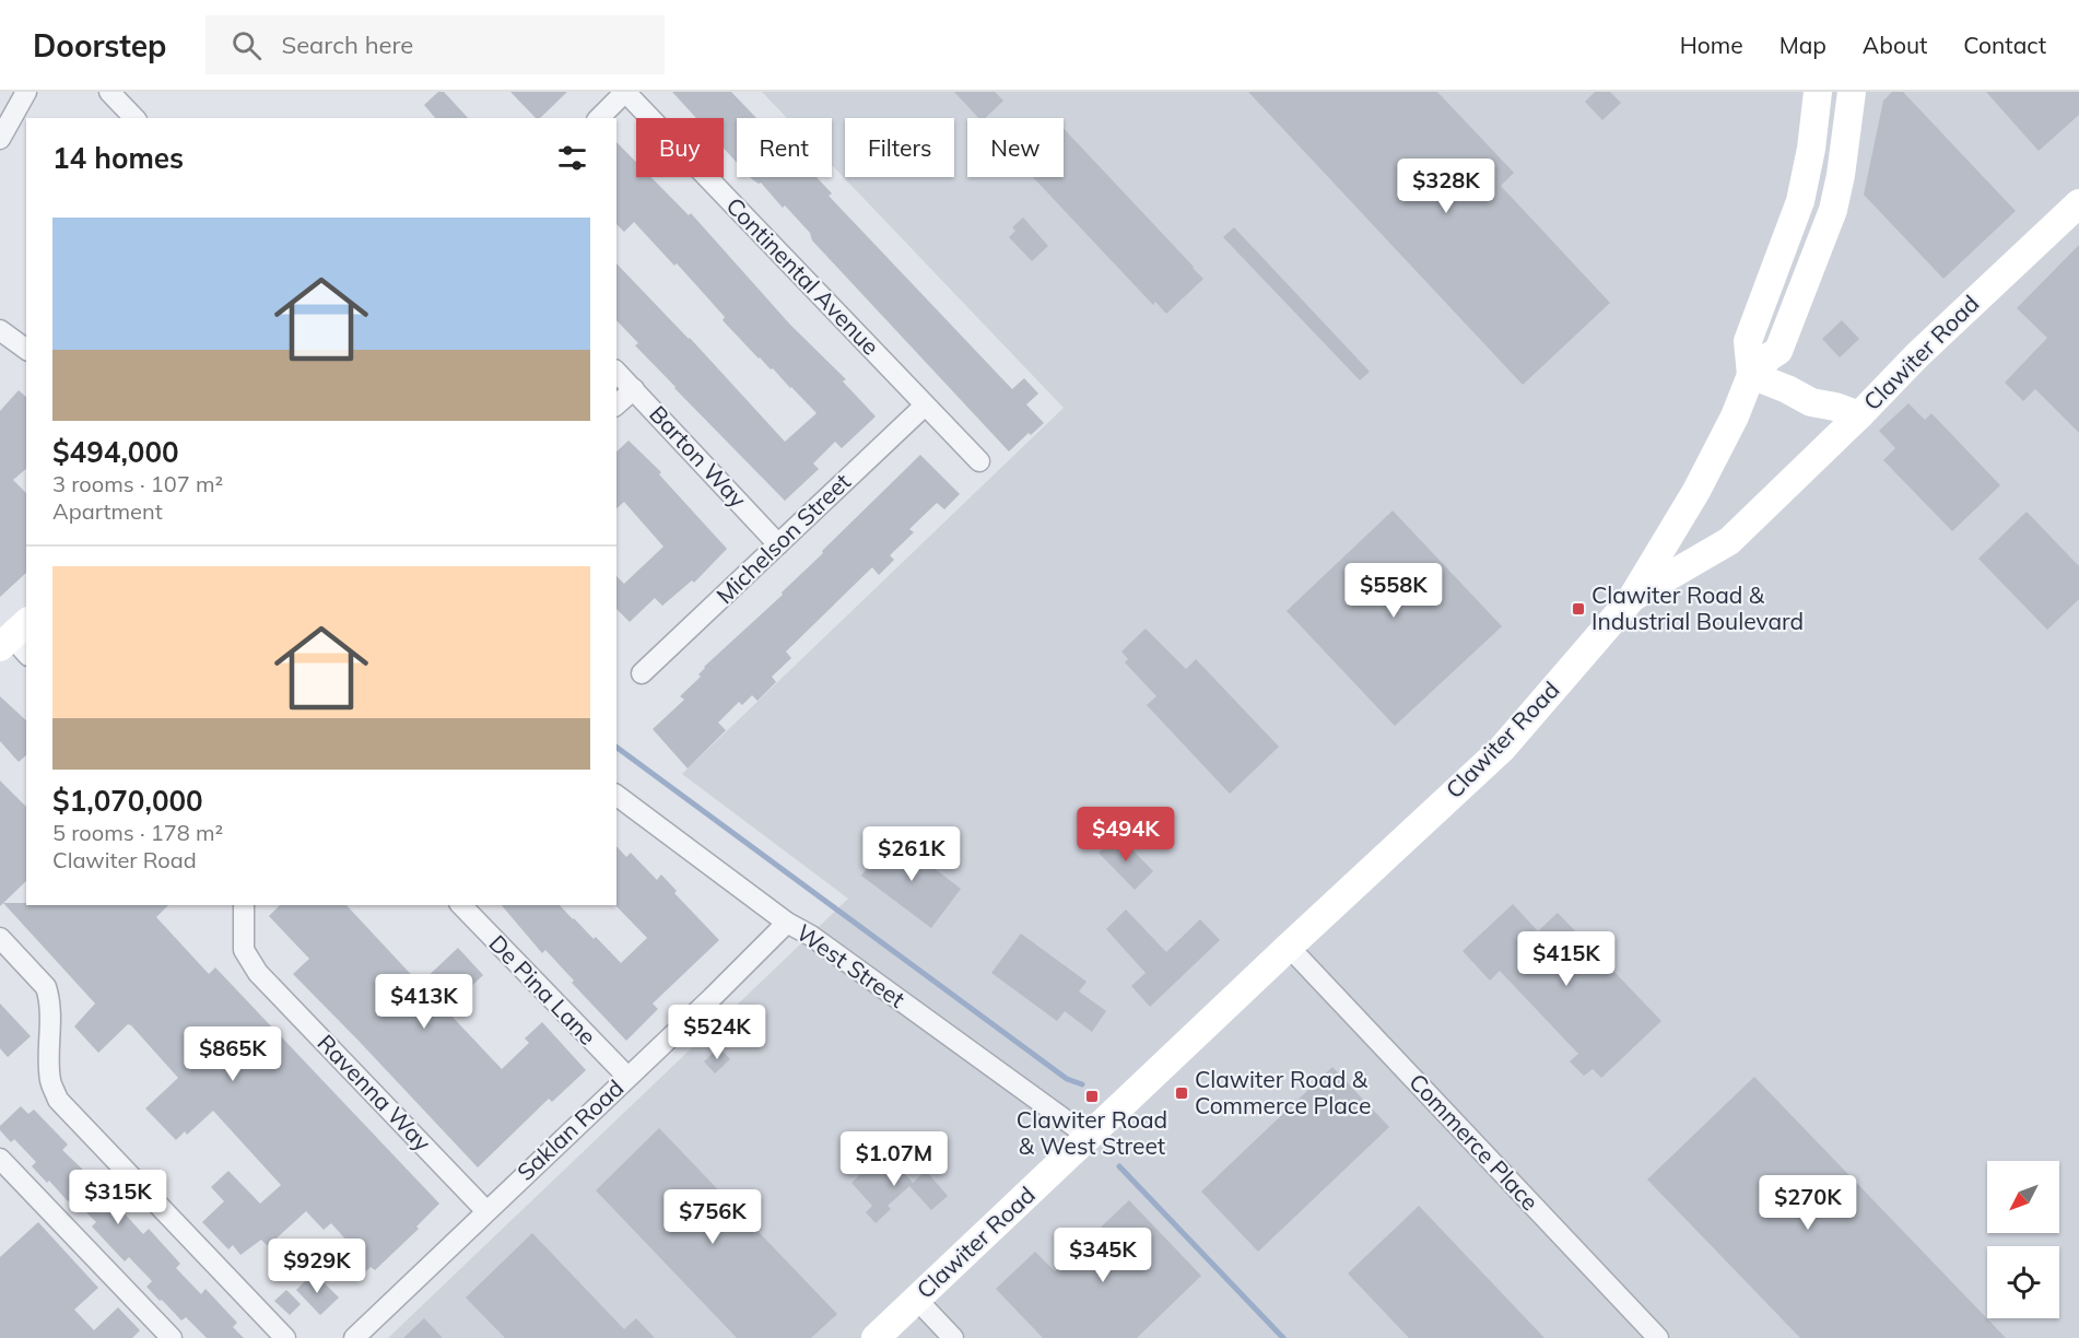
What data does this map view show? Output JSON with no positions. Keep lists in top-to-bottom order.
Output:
{
  "streets": {
    "main road": ["Clawiter Road"],
    "street": [
      "Continental Avenue",
      "Barton Way",
      "Michelson Street",
      "West Street",
      "De Pina Lane",
      "Ravenna Way",
      "Saklan Road",
      "Commerce Place"
    ]
  },
  "crossings": [
    ["Continental Avenue", "Michelson Street"],
    ["Clawiter Road", "West Street"],
    ["Clawiter Road", "Commerce Place"],
    ["Barton Way", "Michelson Street"],
    ["West Street", "Saklan Road"],
    ["De Pina Lane", "Saklan Road"],
    ["Ravenna Way", "Saklan Road"]
  ],
  "places": {
    "transit": ["Clawiter Road & Industrial Boulevard", "Clawiter Road & Commerce Place", "Clawiter Road & West Street"]
  },
  "north": "bottom left",
  "page": {
    "header": "Doorstep",
    "search": "Search here",
    "nav": [
      "Home",
      "Map",
      "About",
      "Contact"
    ],
    "chip": [
      "Buy",
      "Rent",
      "Filters",
      "New"
    ],
    "heading": "14 homes",
    "price": [
      "$328K",
      "$558K",
      "$494K",
      "$261K",
      "$415K",
      "$413K",
      "$524K",
      "$865K",
      "$1.07M",
      "$315K",
      "$270K",
      "$756K",
      "$345K",
      "$929K"
    ],
    "list": [
      {
        "name": "$494,000",
        "note": "3 rooms · 107 m² · Apartment"
      },
      {
        "name": "$1,070,000",
        "note": "5 rooms · 178 m² · Clawiter Road"
      }
    ]
  }
}
